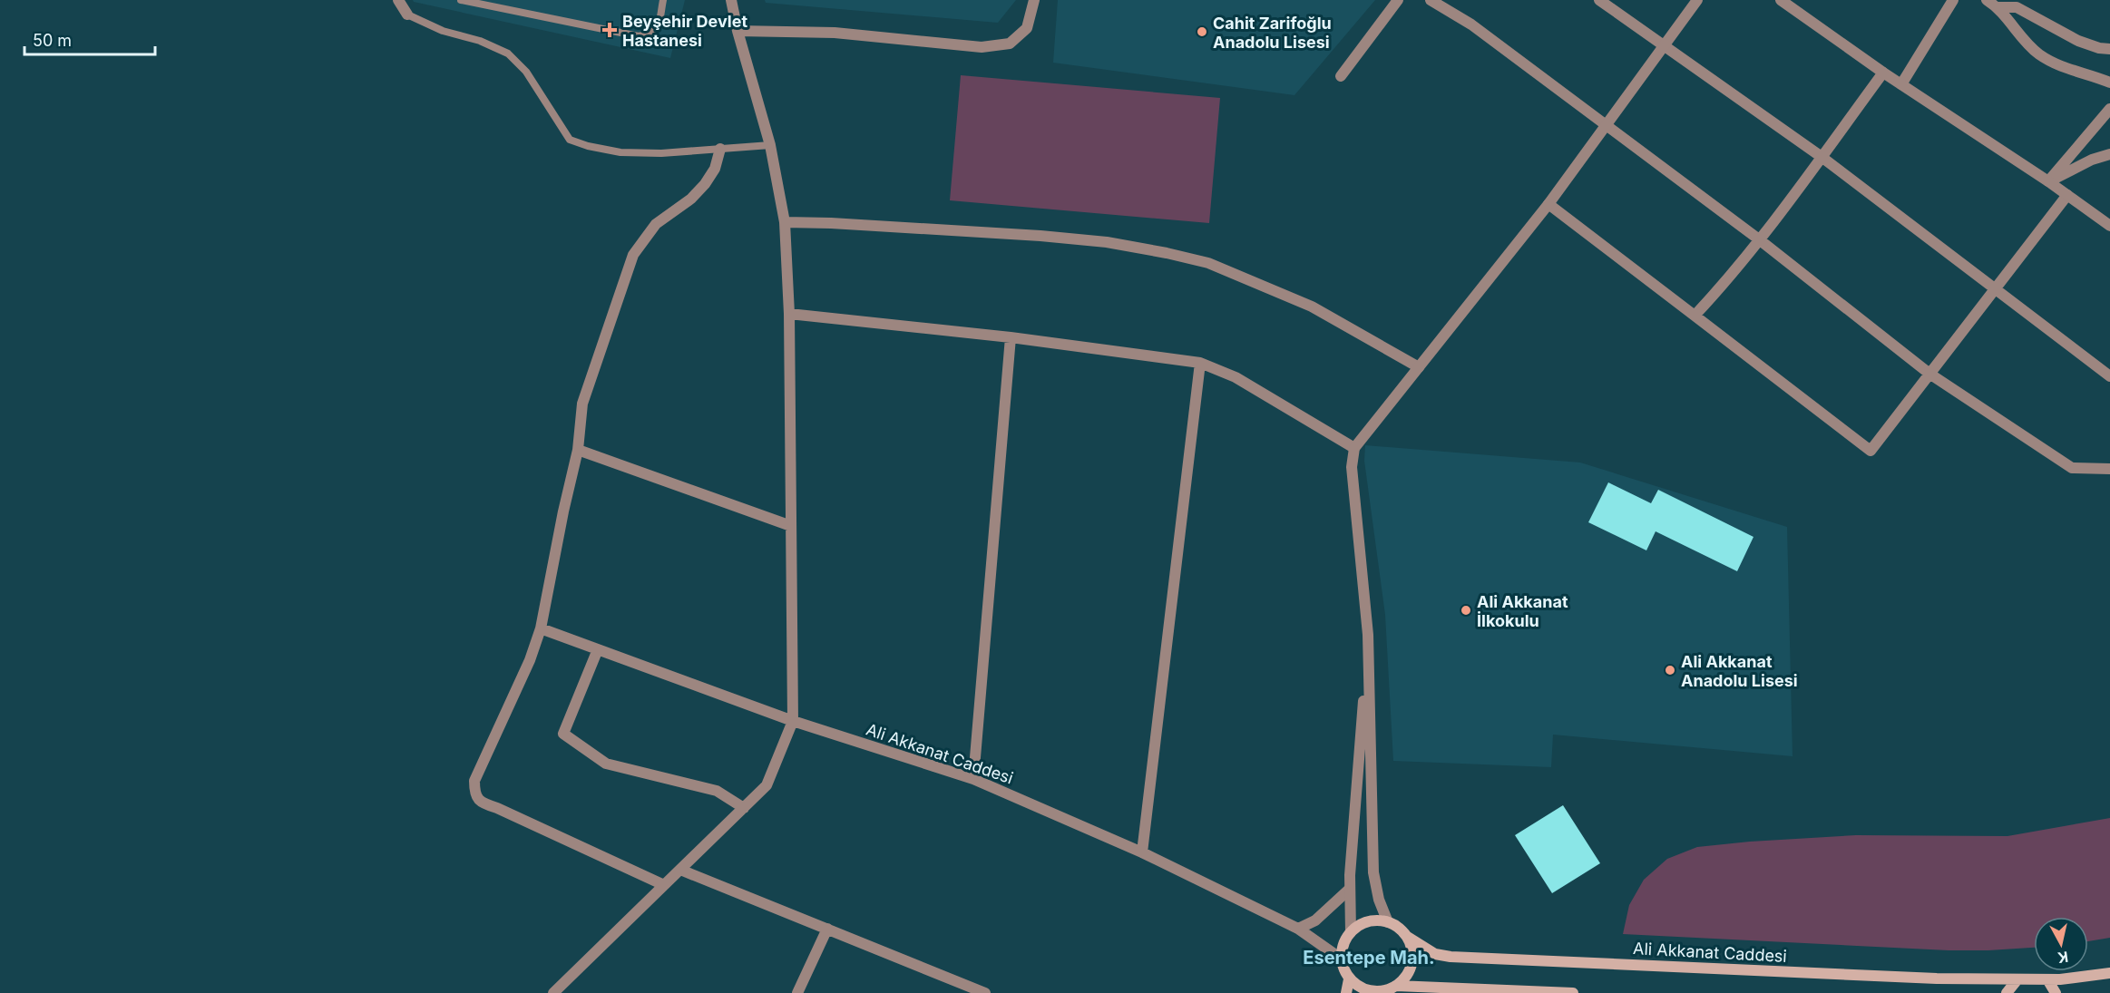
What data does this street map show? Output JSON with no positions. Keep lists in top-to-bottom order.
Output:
{
  "streets": {
    "main road": ["Ali Akkanat Caddesi"]
  },
  "districts": ["Esentepe Mah."],
  "places": {
    "health": ["Beyşehir Devlet Hastanesi"],
    "other": ["Cahit Zarifoğlu Anadolu Lisesi", "Ali Akkanat İlkokulu", "Ali Akkanat Anadolu Lisesi"]
  },
  "scale_bar": "50 m",
  "north": "bottom"
}
